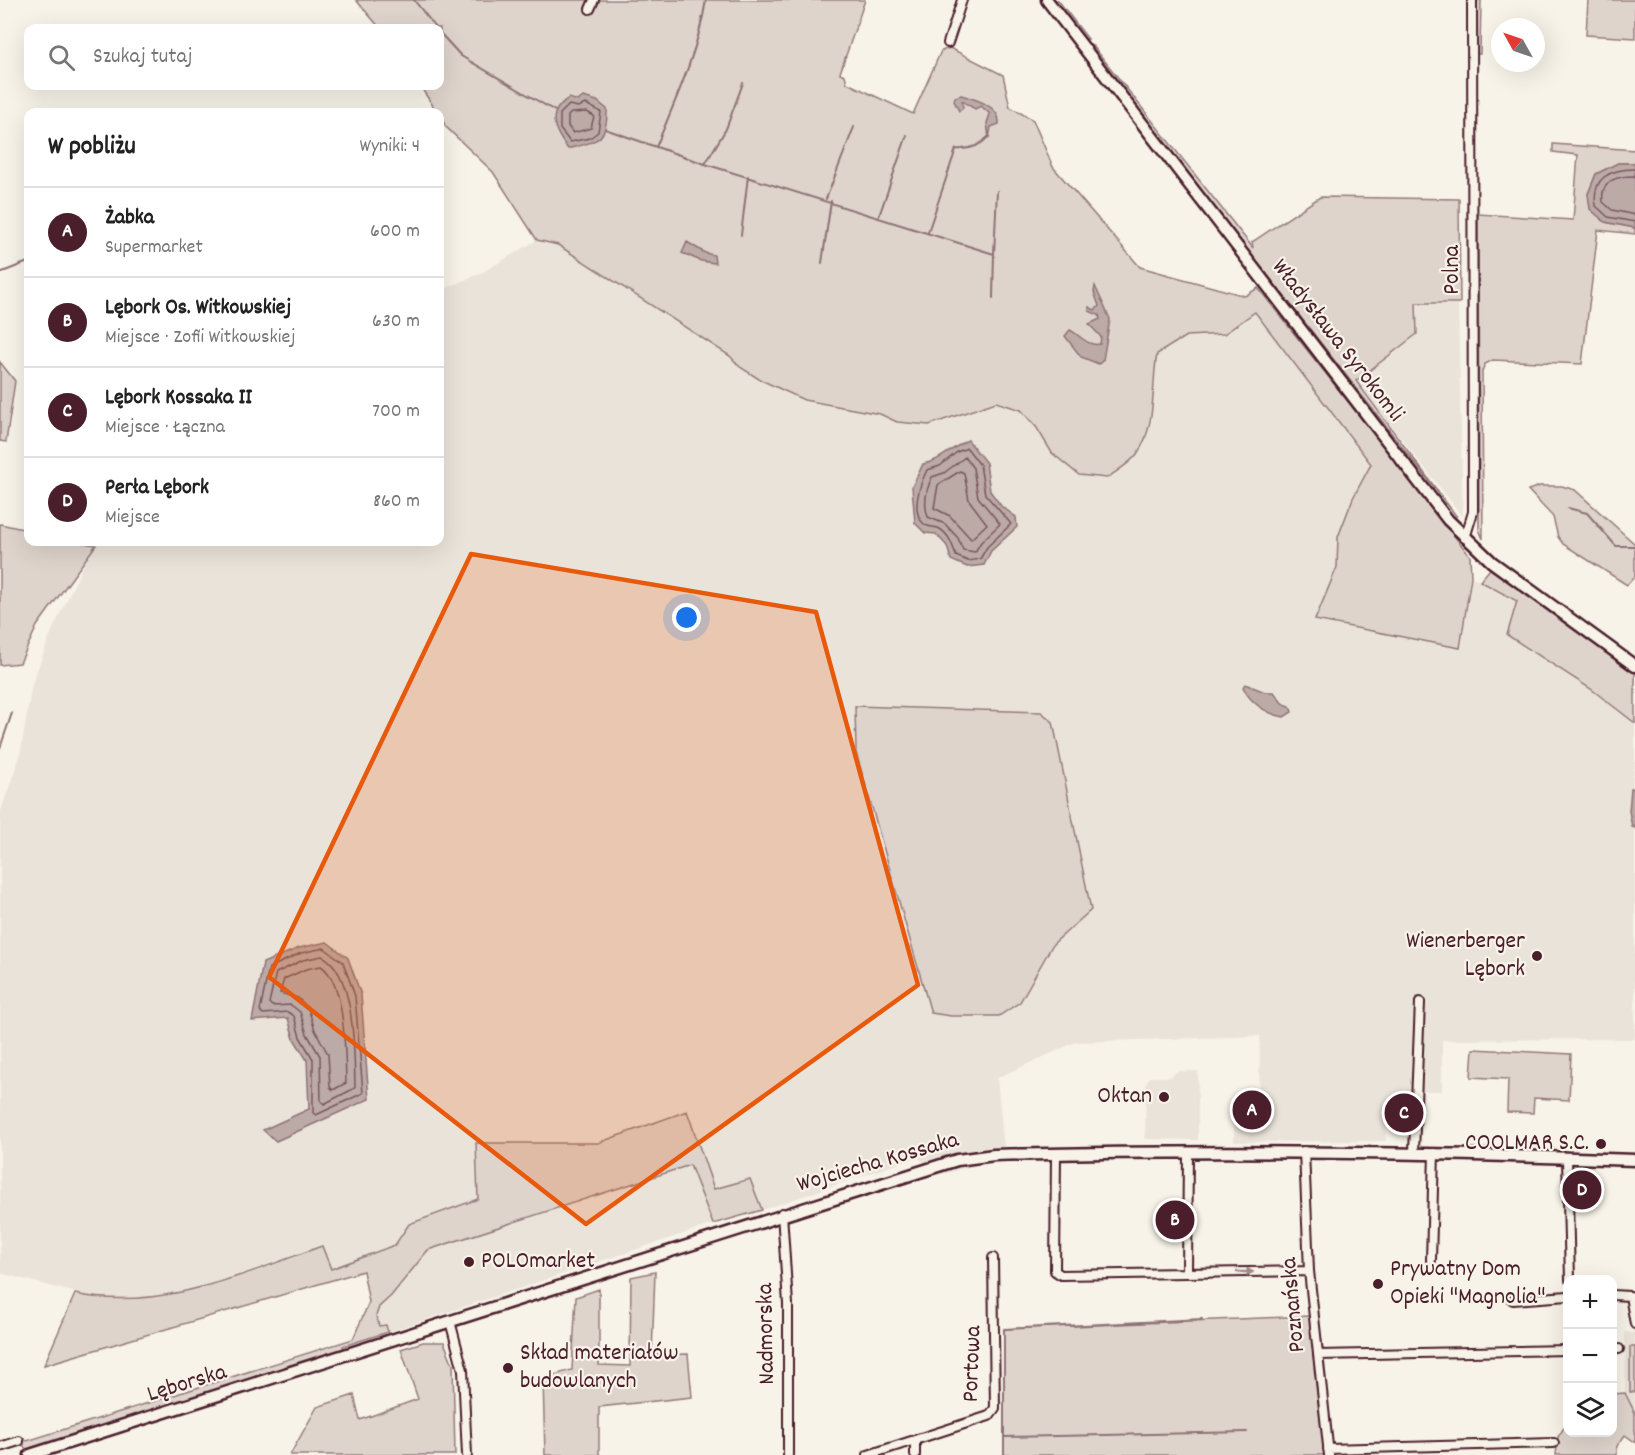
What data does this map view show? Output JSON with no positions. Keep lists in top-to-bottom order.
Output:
{
  "streets": {
    "main road": ["Władysława Syrokomli", "Wojciecha Kossaka", "Lęborska"],
    "street": [
      "Polna",
      "Poznańska",
      "Nadmorska",
      "Portowa"
    ]
  },
  "crossings": [
    ["Polna", "Władysława Syrokomli"],
    ["Wojciecha Kossaka", "Poznańska"],
    ["Wojciecha Kossaka", "Nadmorska"],
    ["Wojciecha Kossaka", "Lęborska"]
  ],
  "places": [
    "Wienerberger Lębork",
    "Oktan",
    "COOLMAR S.C.",
    "POLOmarket",
    "Prywatny Dom Opieki \"Magnolia\"",
    "Skład materiałów budowlanych"
  ],
  "north": "top left",
  "page": {
    "search": "Szukaj tutaj",
    "heading": ["W pobliżu", "Wyniki: 4"],
    "list": [
      {
        "mark": "A",
        "name": "Żabka",
        "note": "Supermarket",
        "value": "600 m"
      },
      {
        "mark": "B",
        "name": "Lębork Os. Witkowskiej",
        "note": "Miejsce · Zofii Witkowskiej",
        "value": "630 m"
      },
      {
        "mark": "C",
        "name": "Lębork Kossaka II",
        "note": "Miejsce · Łączna",
        "value": "700 m"
      },
      {
        "mark": "D",
        "name": "Perła Lębork",
        "note": "Miejsce",
        "value": "860 m"
      }
    ],
    "pins": [
      "A",
      "C",
      "D",
      "B"
    ],
    "map_buttons": ["+", "−"]
  }
}
